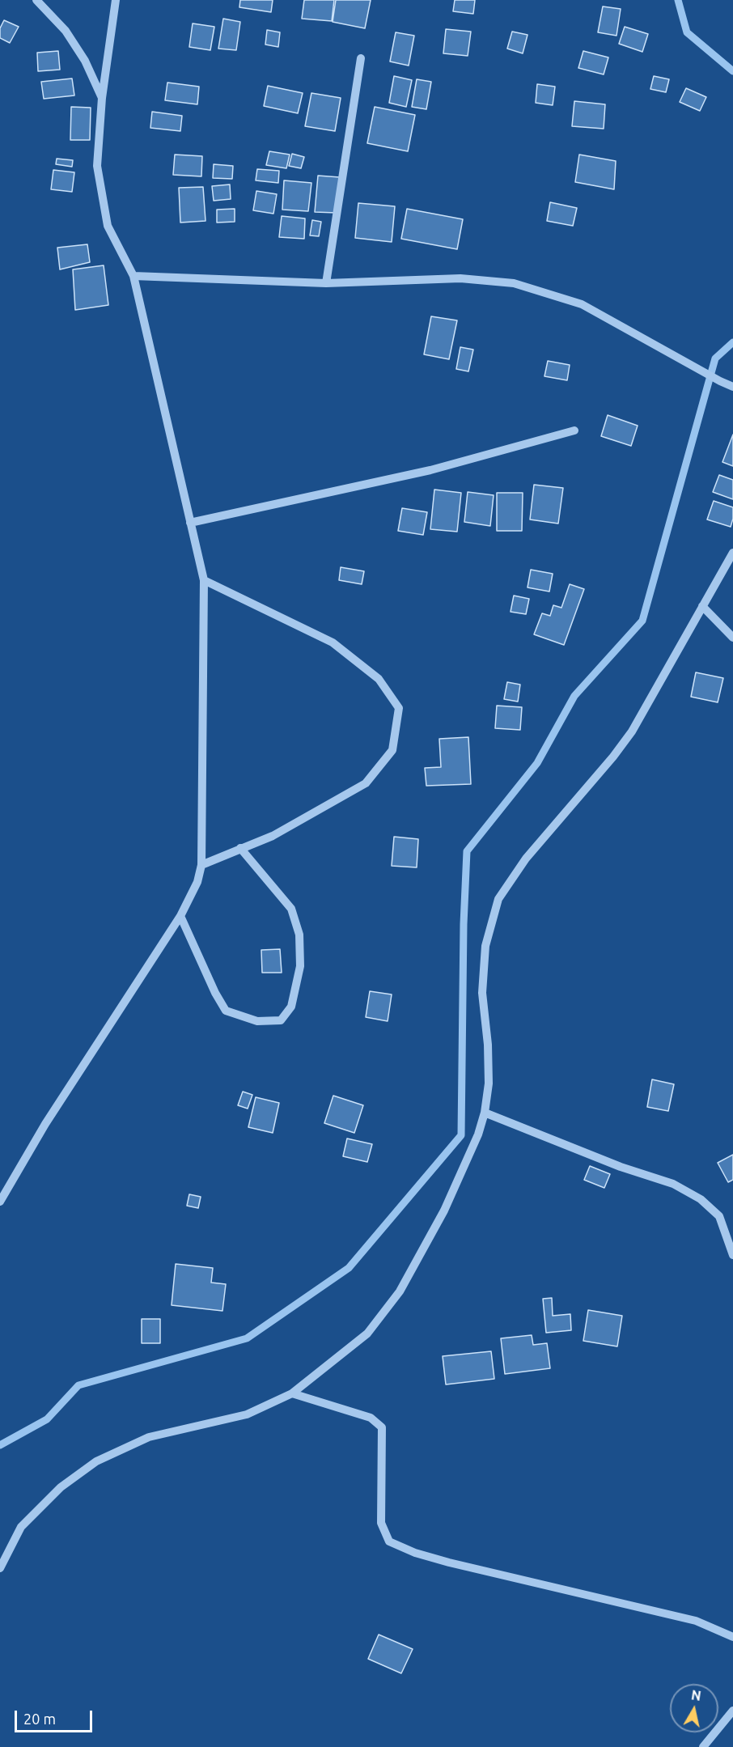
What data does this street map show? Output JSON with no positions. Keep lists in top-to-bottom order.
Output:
{
  "scale_bar": "20 m",
  "north": "top"
}
